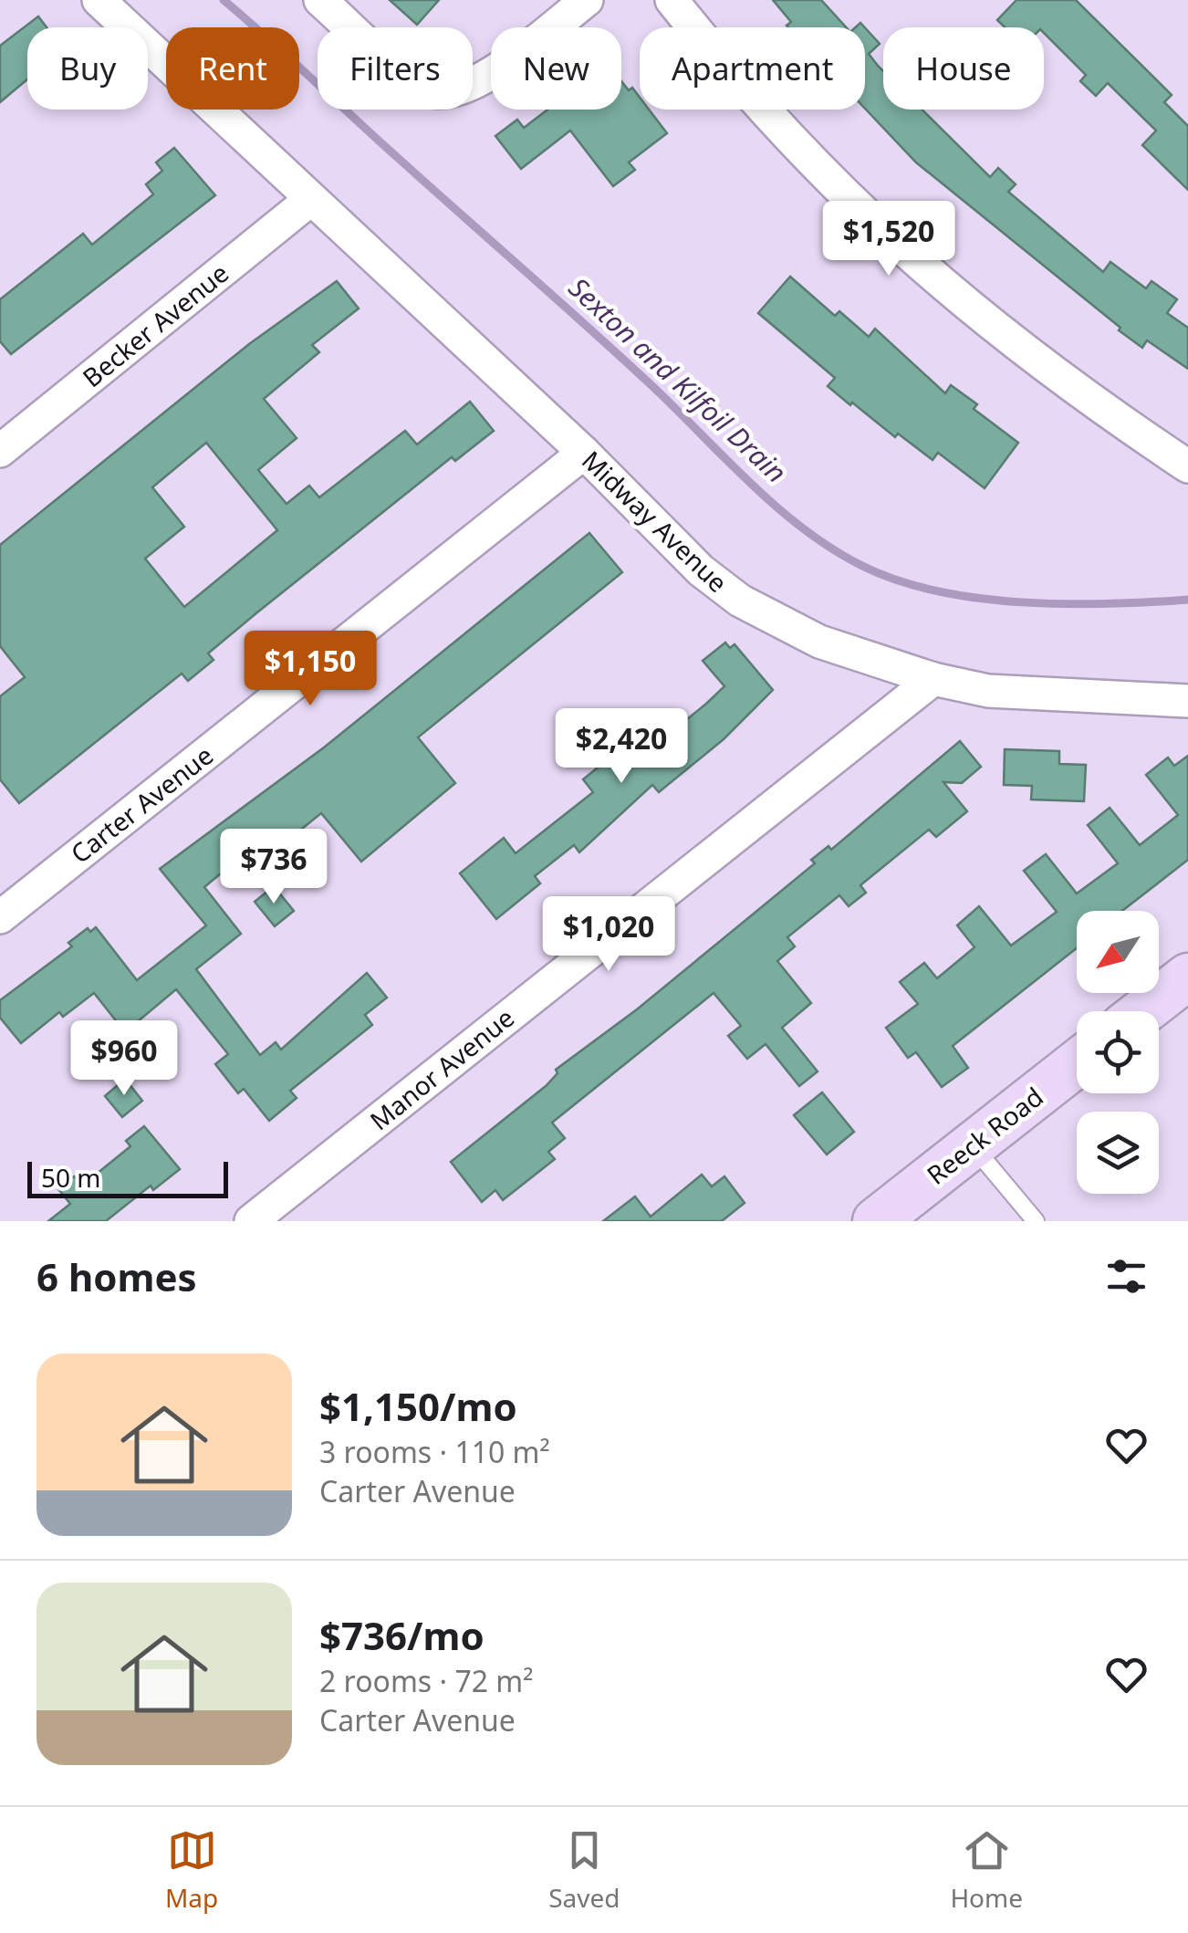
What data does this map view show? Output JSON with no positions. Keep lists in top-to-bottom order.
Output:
{
  "streets": {
    "street": [
      "Becker Avenue",
      "Midway Avenue",
      "Carter Avenue",
      "Manor Avenue",
      "Reeck Road"
    ]
  },
  "crossings": [
    ["Becker Avenue", "Midway Avenue"],
    ["Midway Avenue", "Carter Avenue"],
    ["Midway Avenue", "Manor Avenue"]
  ],
  "water": ["Sexton and Kilfoil Drain"],
  "scale_bar": "50 m",
  "north": "bottom left",
  "page": {
    "chip": [
      "Buy",
      "Rent",
      "Filters",
      "New",
      "Apartment",
      "House"
    ],
    "price": [
      "$1,520",
      "$1,150",
      "$2,420",
      "$736",
      "$1,020",
      "$960"
    ],
    "scale": "50 m",
    "heading": "6 homes",
    "list": [
      {
        "name": "$1,150/mo",
        "note": "3 rooms · 110 m² · Carter Avenue"
      },
      {
        "name": "$736/mo",
        "note": "2 rooms · 72 m² · Carter Avenue"
      }
    ],
    "tabs": ["Map", "Saved", "Home"]
  }
}
